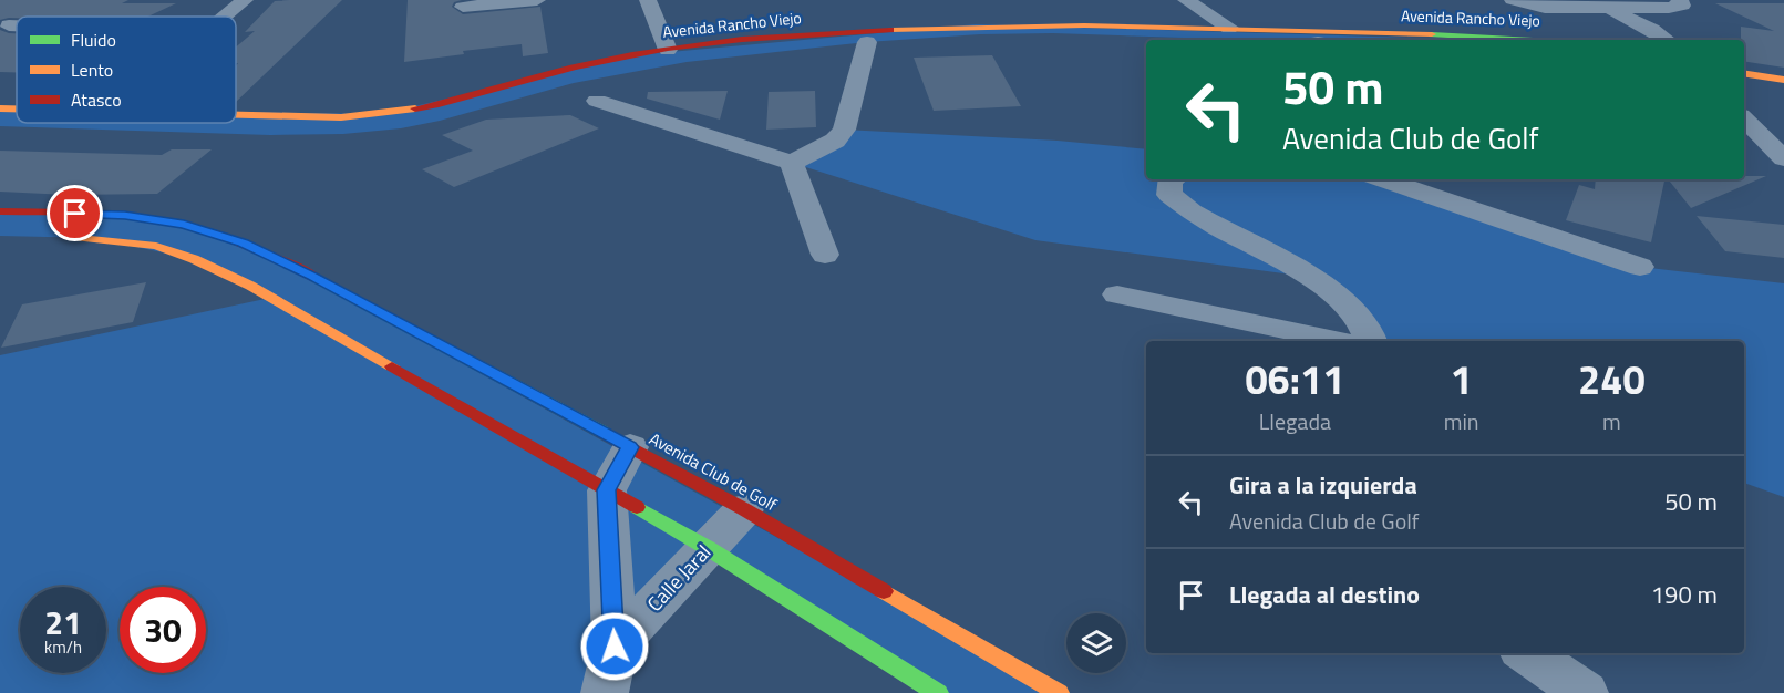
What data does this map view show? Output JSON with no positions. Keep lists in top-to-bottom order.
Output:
{
  "streets": {
    "street": ["Avenida Rancho Viejo", "Avenida Club de Golf", "Calle Jaral"]
  },
  "crossings": [
    ["Avenida Club de Golf", "Calle Jaral"]
  ],
  "legend": ["Fluido", "Lento", "Atasco"],
  "page": {
    "turn": ["50 m", "Avenida Club de Golf"],
    "eta": [
      "06:11",
      "Llegada",
      "1",
      "min",
      "240",
      "m"
    ],
    "list": [
      {
        "name": "Gira a la izquierda",
        "note": "Avenida Club de Golf",
        "value": "50 m"
      },
      {
        "name": "Llegada al destino",
        "value": "190 m"
      }
    ],
    "speed": "21 km/h",
    "limit": "30"
  }
}
